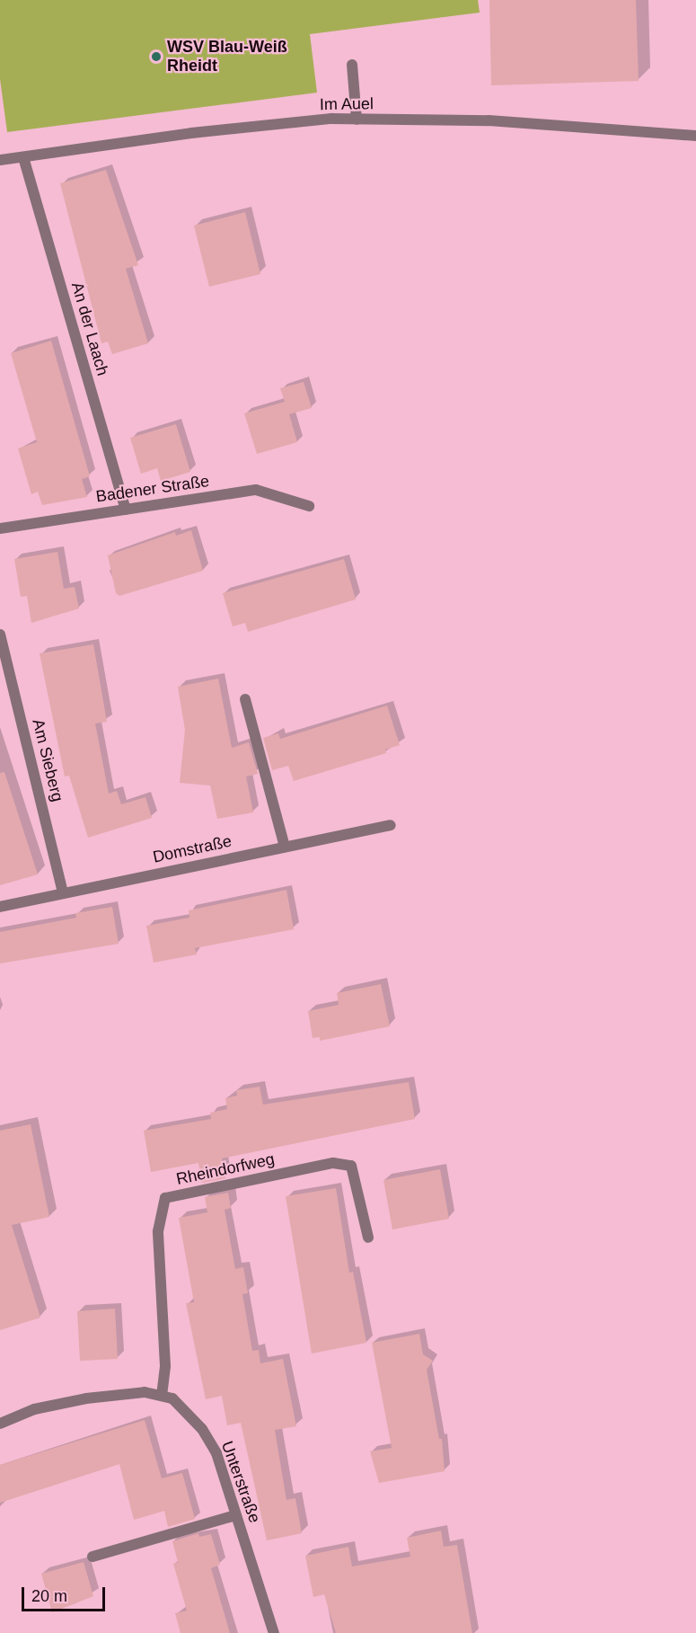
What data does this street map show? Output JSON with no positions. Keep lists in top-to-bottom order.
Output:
{
  "streets": {
    "street": [
      "Im Auel",
      "An der Laach",
      "Badener Straße",
      "Am Sieberg",
      "Domstraße",
      "Rheindorfweg",
      "Unterstraße"
    ]
  },
  "crossings": [
    ["Im Auel", "An der Laach"],
    ["An der Laach", "Badener Straße"],
    ["Am Sieberg", "Domstraße"],
    ["Rheindorfweg", "Unterstraße"]
  ],
  "places": ["WSV Blau-Weiß Rheidt"],
  "scale_bar": "20 m"
}
